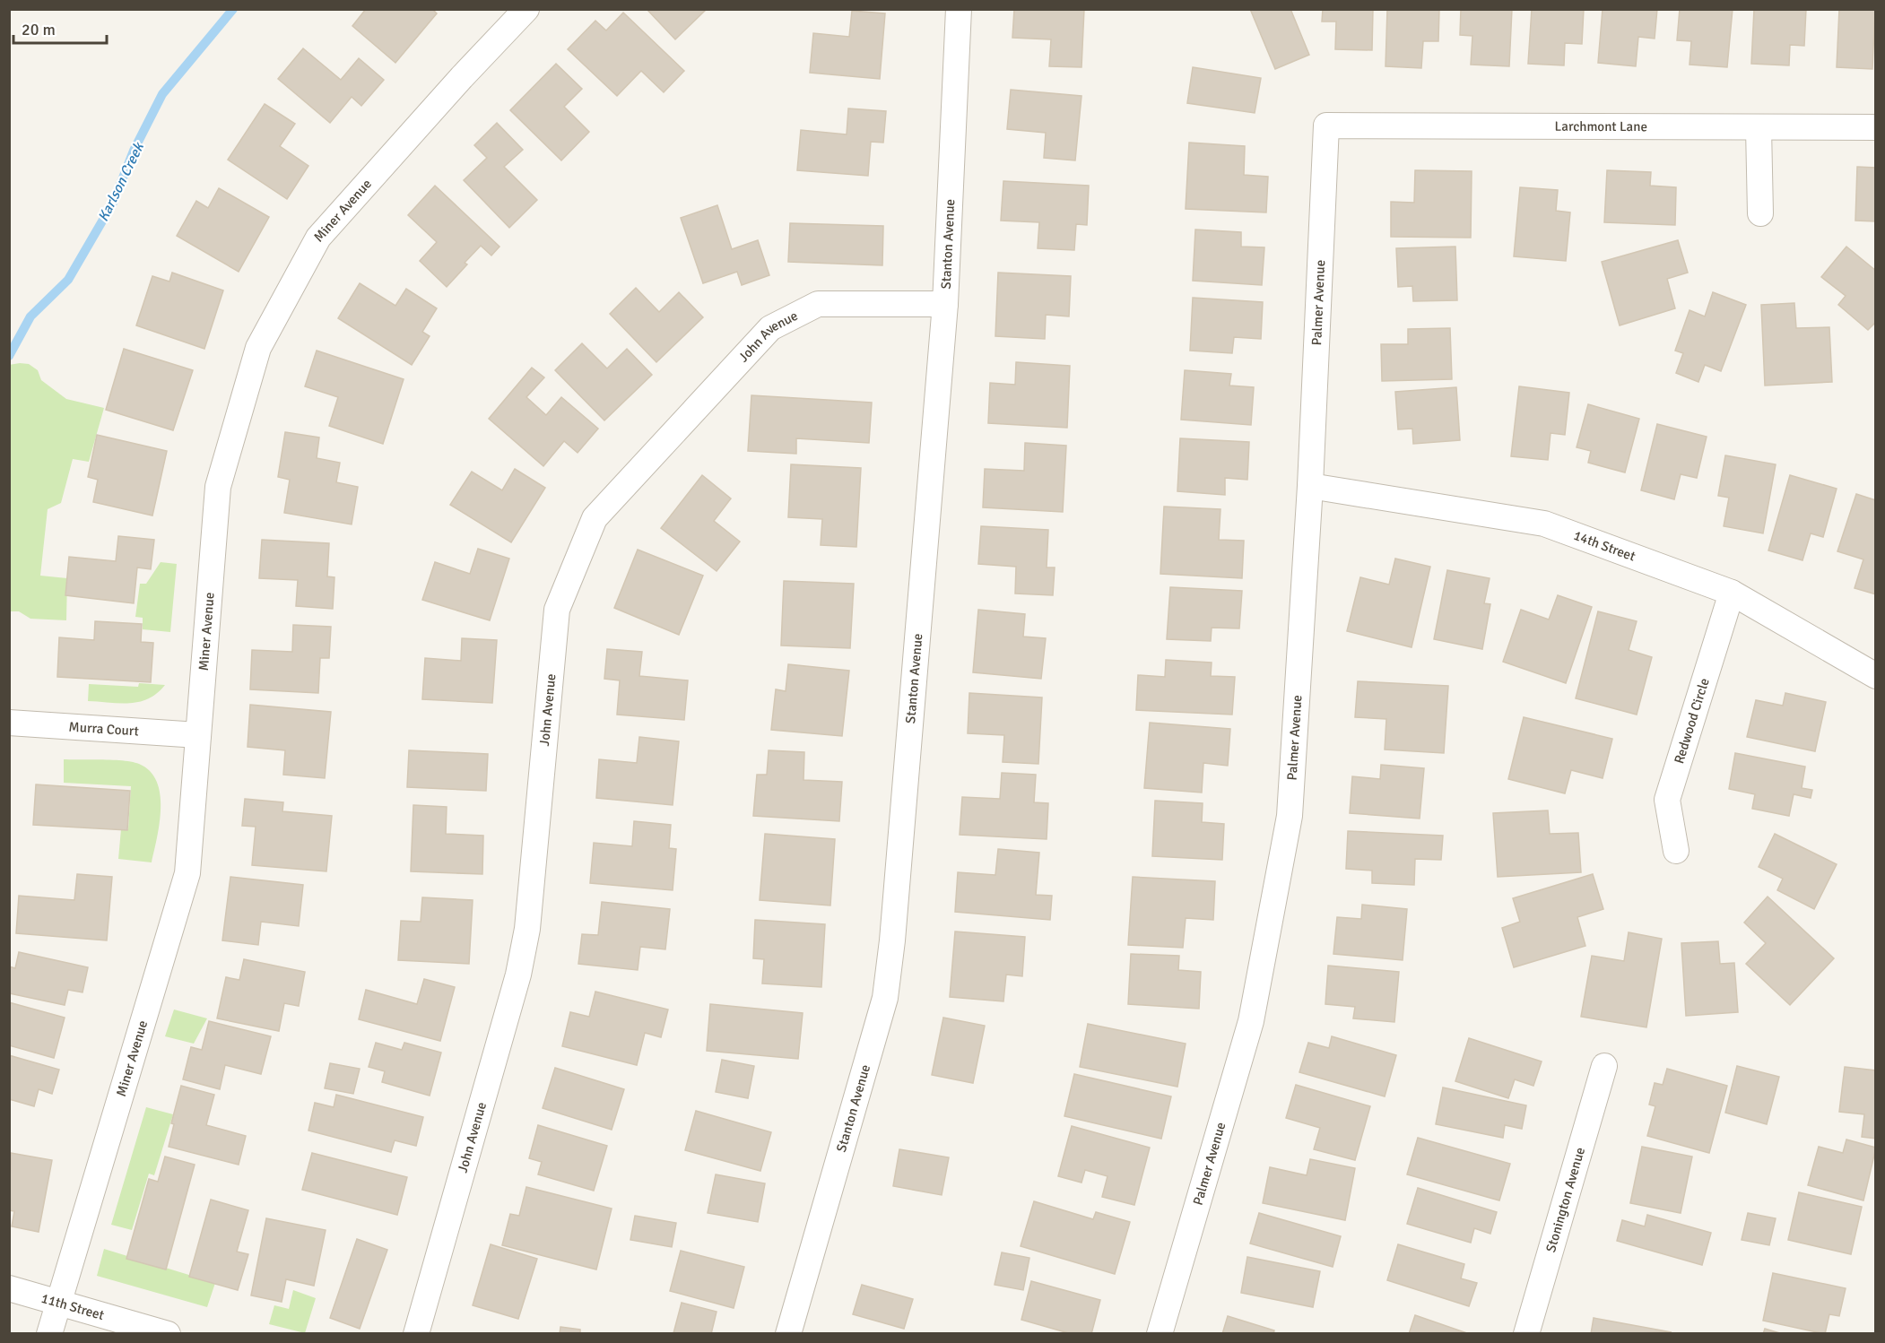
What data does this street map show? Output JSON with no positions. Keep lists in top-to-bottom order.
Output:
{
  "streets": {
    "street": [
      "Larchmont Lane",
      "Miner Avenue",
      "Stanton Avenue",
      "Palmer Avenue",
      "John Avenue",
      "14th Street",
      "Redwood Circle",
      "Murra Court",
      "Stonington Avenue",
      "11th Street"
    ]
  },
  "crossings": [
    ["Larchmont Lane", "Palmer Avenue"],
    ["Miner Avenue", "Murra Court"],
    ["Miner Avenue", "11th Street"],
    ["Stanton Avenue", "John Avenue"],
    ["Palmer Avenue", "14th Street"],
    ["14th Street", "Redwood Circle"]
  ],
  "water": ["Karlson Creek"],
  "scale_bar": "20 m"
}
